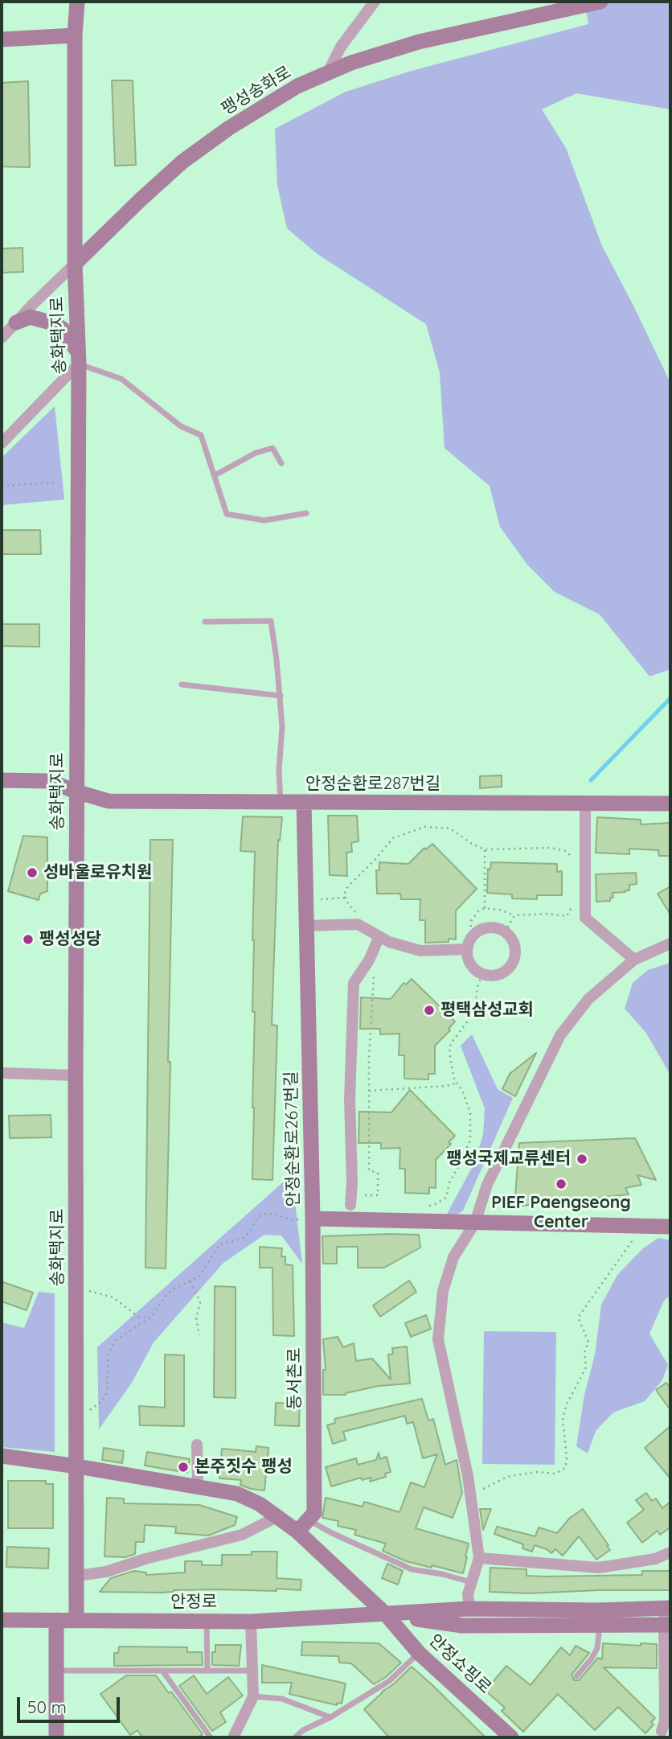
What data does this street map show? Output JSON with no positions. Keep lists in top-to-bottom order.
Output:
{
  "streets": {
    "street": [
      "팽성송화로",
      "송화택지로",
      "안정순환로287번길",
      "안정순환로267번길",
      "동서촌로",
      "안정로",
      "안정쇼핑로"
    ]
  },
  "crossings": [
    ["팽성송화로", "송화택지로"],
    ["송화택지로", "안정순환로287번길"],
    ["송화택지로", "안정로"],
    ["안정순환로287번길", "안정순환로267번길"],
    ["안정순환로267번길", "동서촌로"],
    ["안정로", "안정쇼핑로"]
  ],
  "places": [
    "성바울로유치원",
    "팽성성당",
    "평택삼성교회",
    "팽성국제교류센터",
    "PIEF Paengseong Center",
    "본주짓수 팽성"
  ],
  "scale_bar": "50 m"
}
